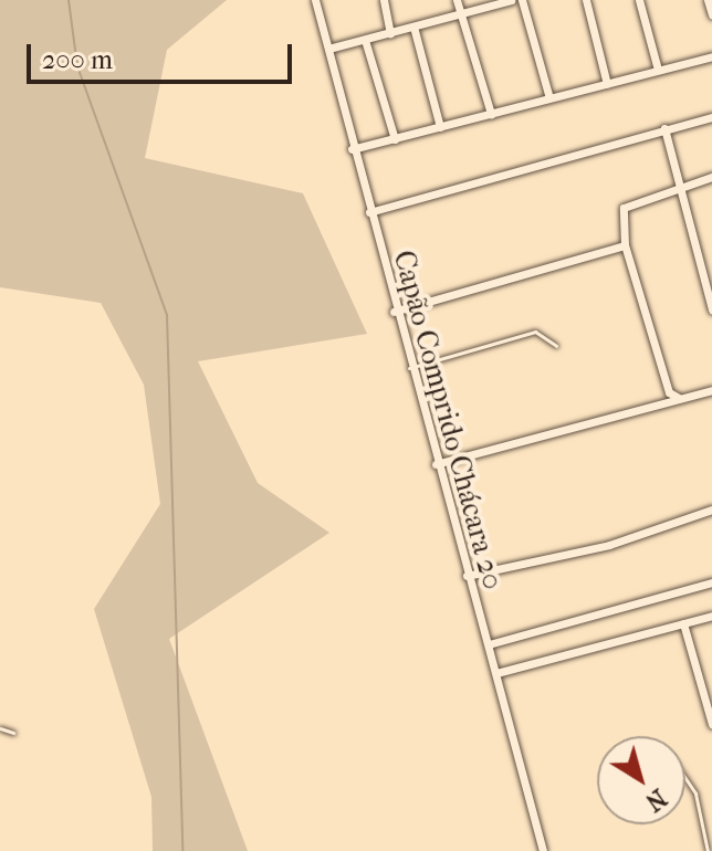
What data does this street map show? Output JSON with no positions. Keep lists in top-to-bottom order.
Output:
{
  "streets": {
    "street": ["Capão Comprido Chácara 20"]
  },
  "scale_bar": "200 m",
  "north": "bottom right"
}
